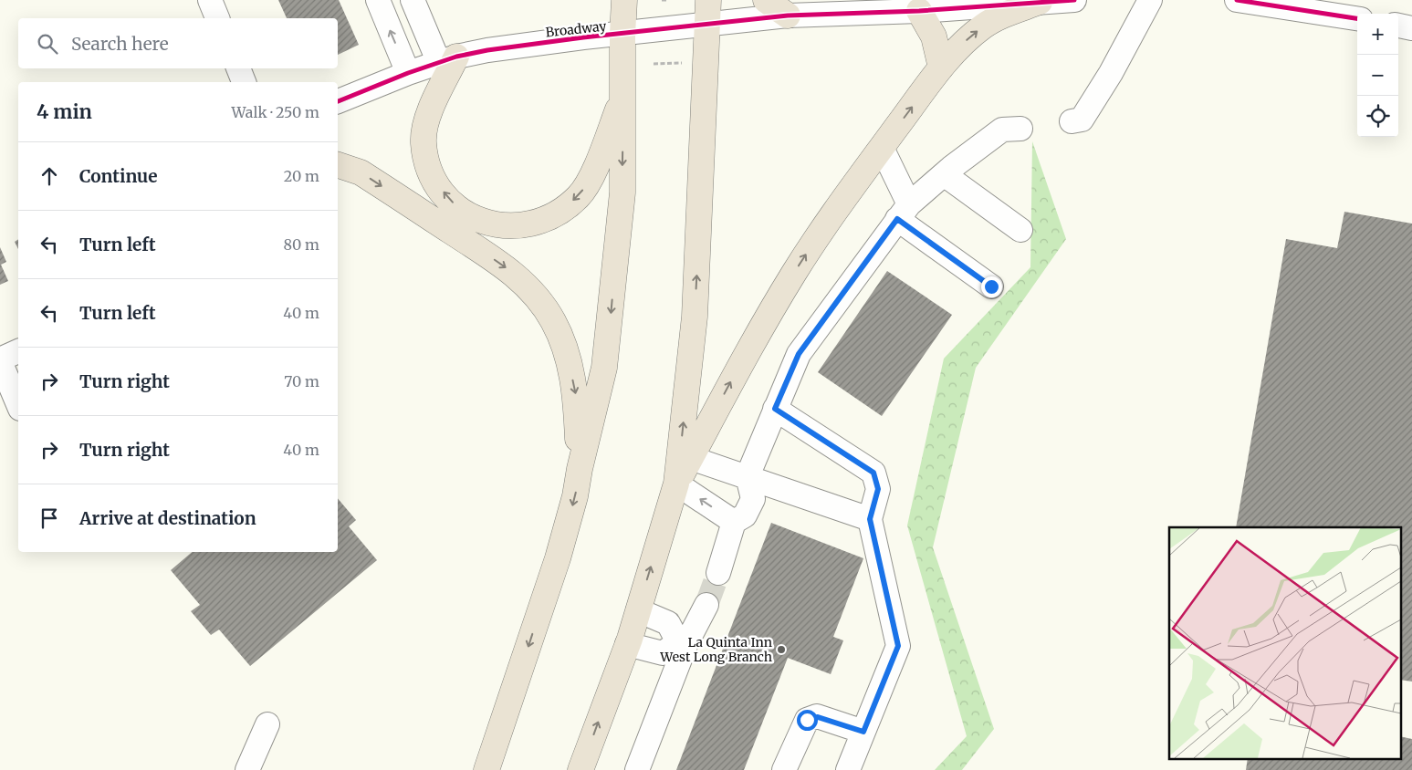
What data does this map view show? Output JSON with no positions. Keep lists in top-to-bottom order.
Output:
{
  "streets": {
    "street": ["Broadway"]
  },
  "places": ["La Quinta Inn West Long Branch"],
  "page": {
    "map_buttons": ["+", "−"],
    "search": "Search here",
    "heading": ["4 min", "Walk · 250 m"],
    "list": [
      ["Continue", "20 m"],
      ["Turn left", "80 m"],
      ["Turn left", "40 m"],
      ["Turn right", "70 m"],
      ["Turn right", "40 m"],
      "Arrive at destination"
    ]
  }
}
